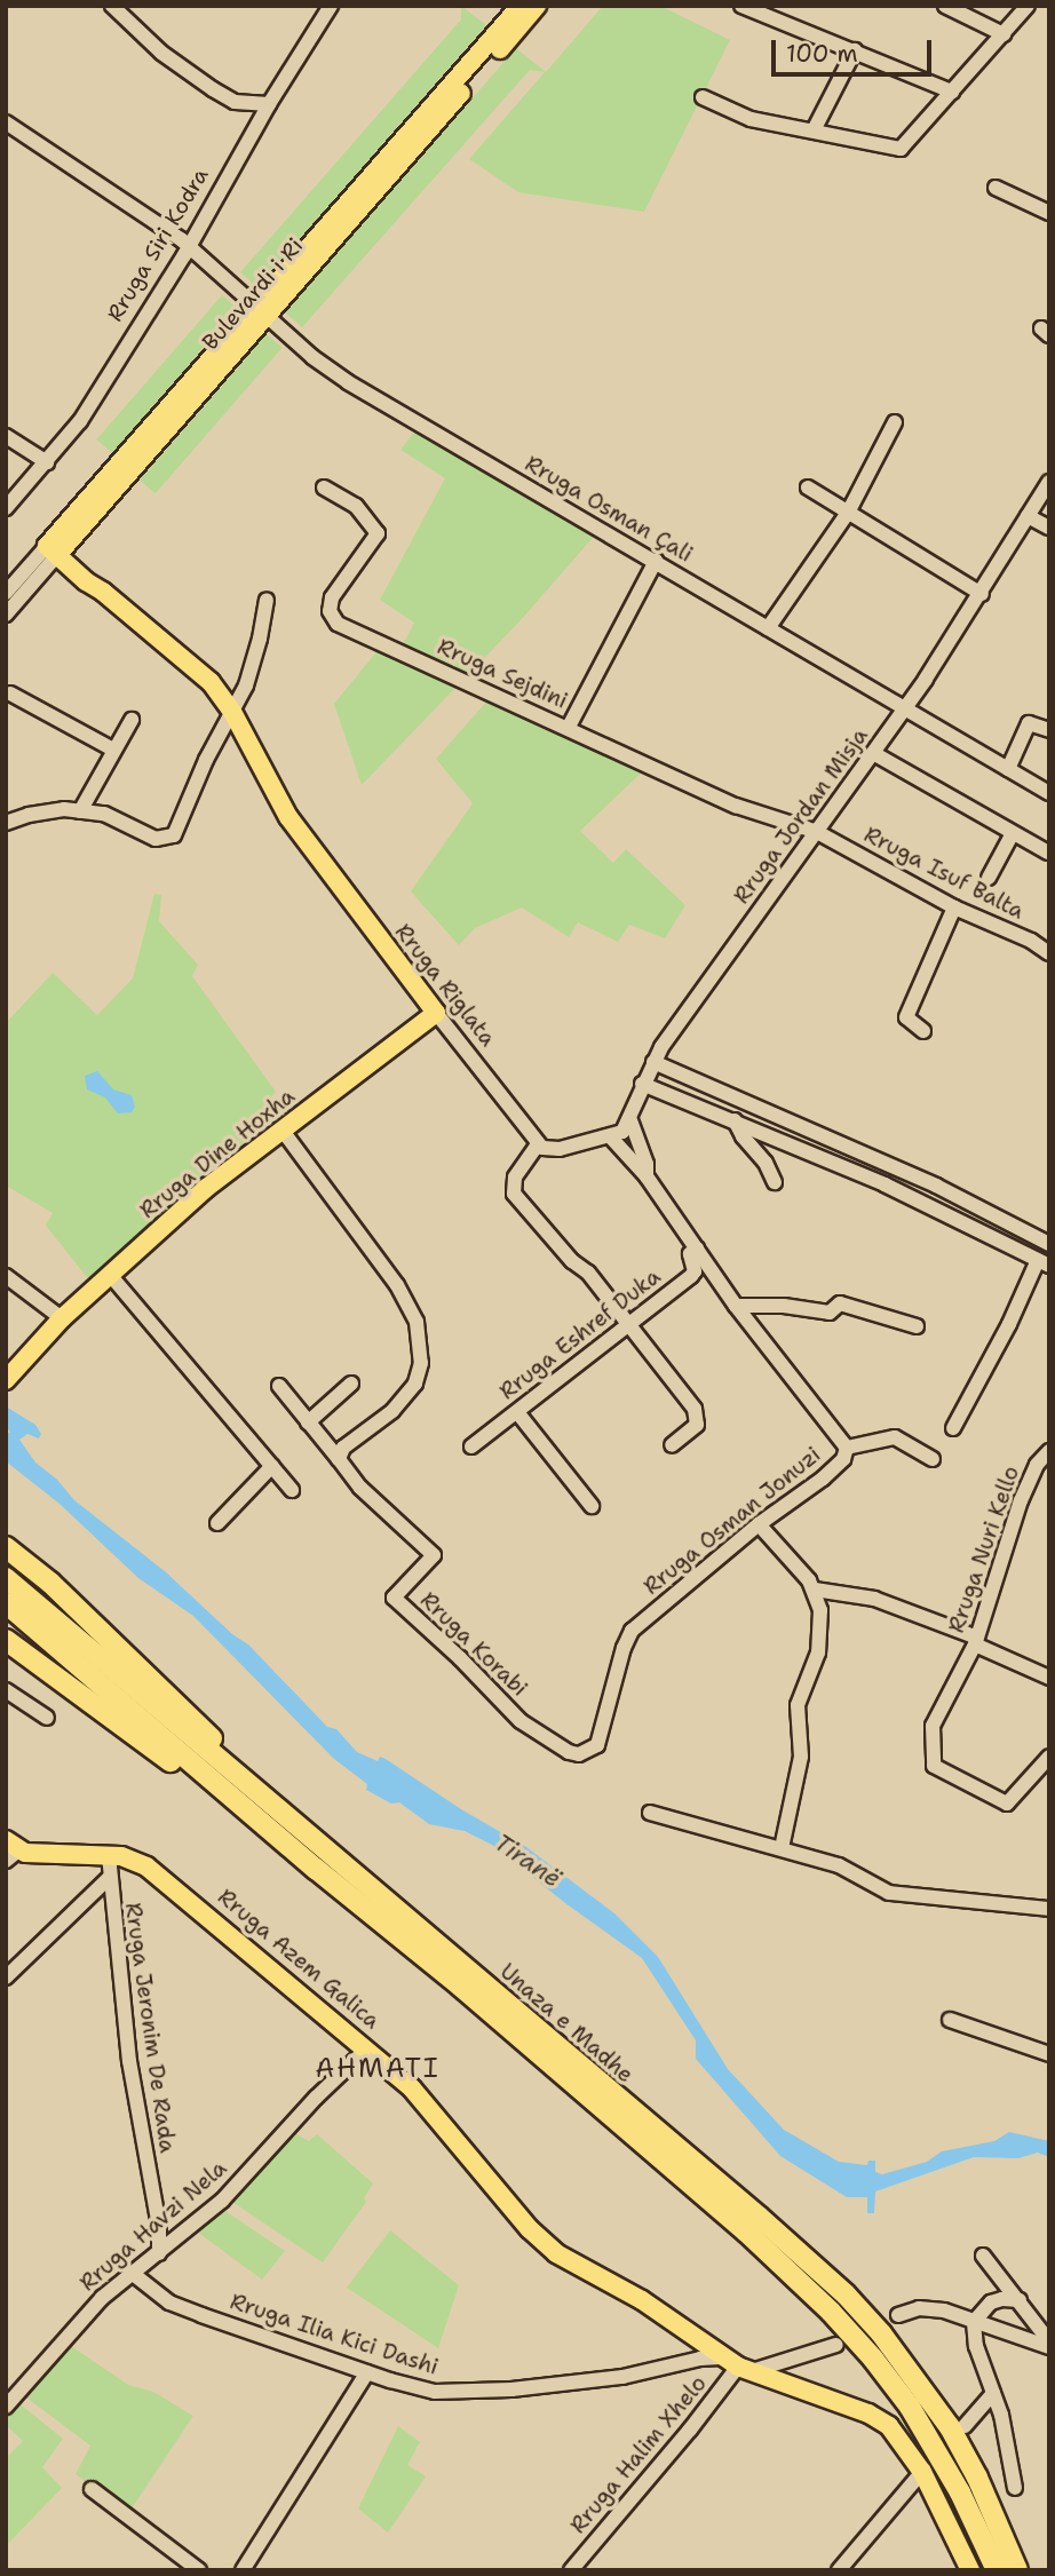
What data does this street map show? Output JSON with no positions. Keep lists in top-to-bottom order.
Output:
{
  "streets": {
    "highway": ["Unaza e Madhe"],
    "main road": [
      "Bulevardi i Ri",
      "Rruga Riglata",
      "Rruga Dine Hoxha",
      "Rruga Azem Galica"
    ],
    "street": [
      "Rruga Siri Kodra",
      "Rruga Osman Çali",
      "Rruga Sejdini",
      "Rruga Jordan Misja",
      "Rruga Isuf Balta",
      "Rruga Eshref Duka",
      "Rruga Osman Jonuzi",
      "Rruga Nuri Kello",
      "Rruga Korabi",
      "Rruga Jeronim De Rada",
      "Rruga Havzi Nela",
      "Rruga Ilia Kici Dashi",
      "Rruga Halim Xhelo"
    ]
  },
  "crossings": [
    ["Rruga Siri Kodra", "Rruga Osman Çali"],
    ["Bulevardi i Ri", "Rruga Osman Çali"],
    ["Rruga Osman Çali", "Rruga Jordan Misja"],
    ["Rruga Sejdini", "Rruga Jordan Misja"],
    ["Rruga Sejdini", "Rruga Isuf Balta"],
    ["Rruga Jordan Misja", "Rruga Isuf Balta"],
    ["Rruga Riglata", "Rruga Dine Hoxha"],
    ["Rruga Eshref Duka", "Rruga Osman Jonuzi"],
    ["Rruga Osman Jonuzi", "Rruga Korabi"],
    ["Rruga Azem Galica", "Rruga Jeronim De Rada"],
    ["Rruga Azem Galica", "Rruga Havzi Nela"],
    ["Rruga Azem Galica", "Rruga Ilia Kici Dashi"],
    ["Rruga Azem Galica", "Rruga Halim Xhelo"],
    ["Rruga Jeronim De Rada", "Rruga Havzi Nela"],
    ["Rruga Havzi Nela", "Rruga Ilia Kici Dashi"],
    ["Rruga Ilia Kici Dashi", "Rruga Halim Xhelo"]
  ],
  "districts": ["AHMATI"],
  "water": ["Tiranë"],
  "scale_bar": "100 m"
}
